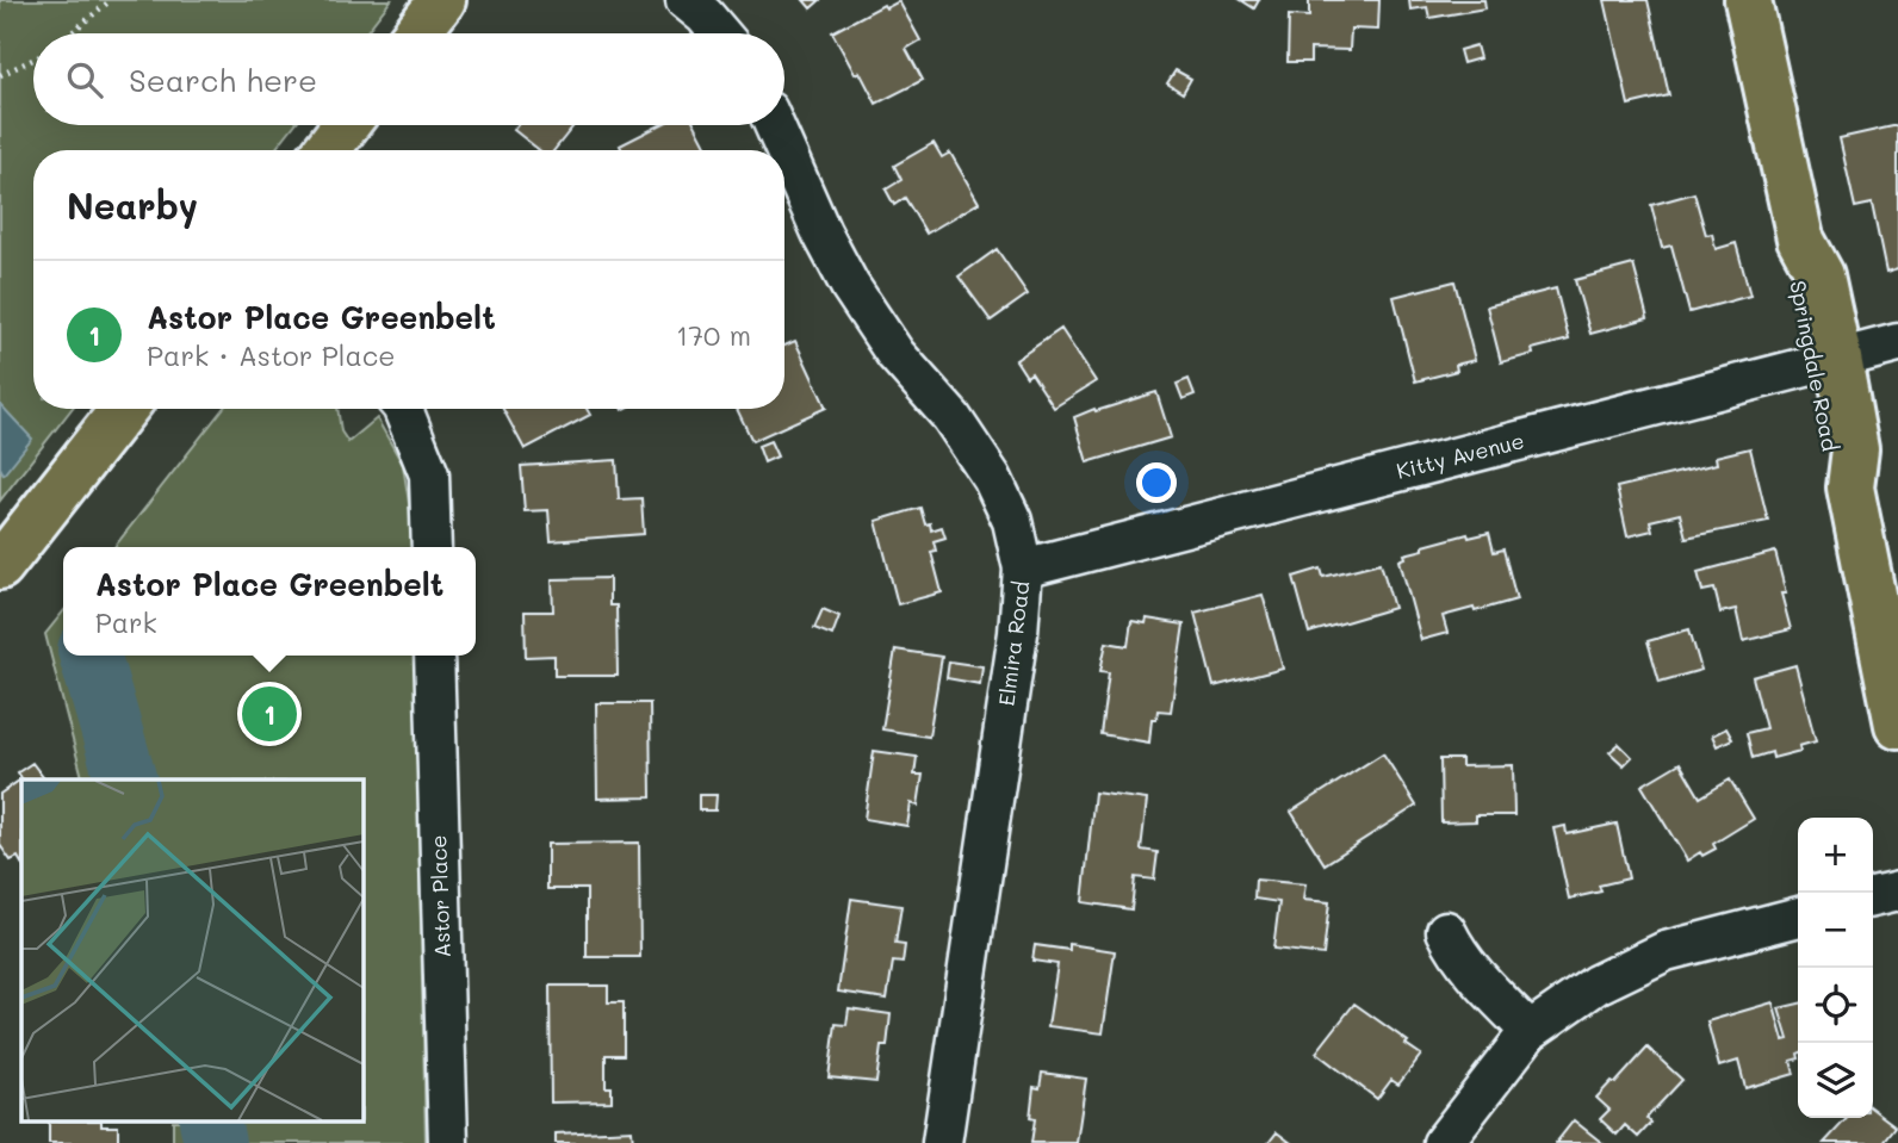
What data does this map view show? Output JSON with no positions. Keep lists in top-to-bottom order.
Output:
{
  "streets": {
    "main road": ["Springdale Road"],
    "street": ["Kitty Avenue", "Elmira Road", "Astor Place"]
  },
  "crossings": [
    ["Springdale Road", "Kitty Avenue"],
    ["Kitty Avenue", "Elmira Road"]
  ],
  "page": {
    "search": "Search here",
    "heading": "Nearby",
    "list": [
      {
        "mark": "1",
        "name": "Astor Place Greenbelt",
        "note": "Park · Astor Place",
        "value": "170 m"
      }
    ],
    "popup": ["Astor Place Greenbelt", "Park"],
    "pins": "1",
    "map_buttons": ["+", "−"]
  }
}
